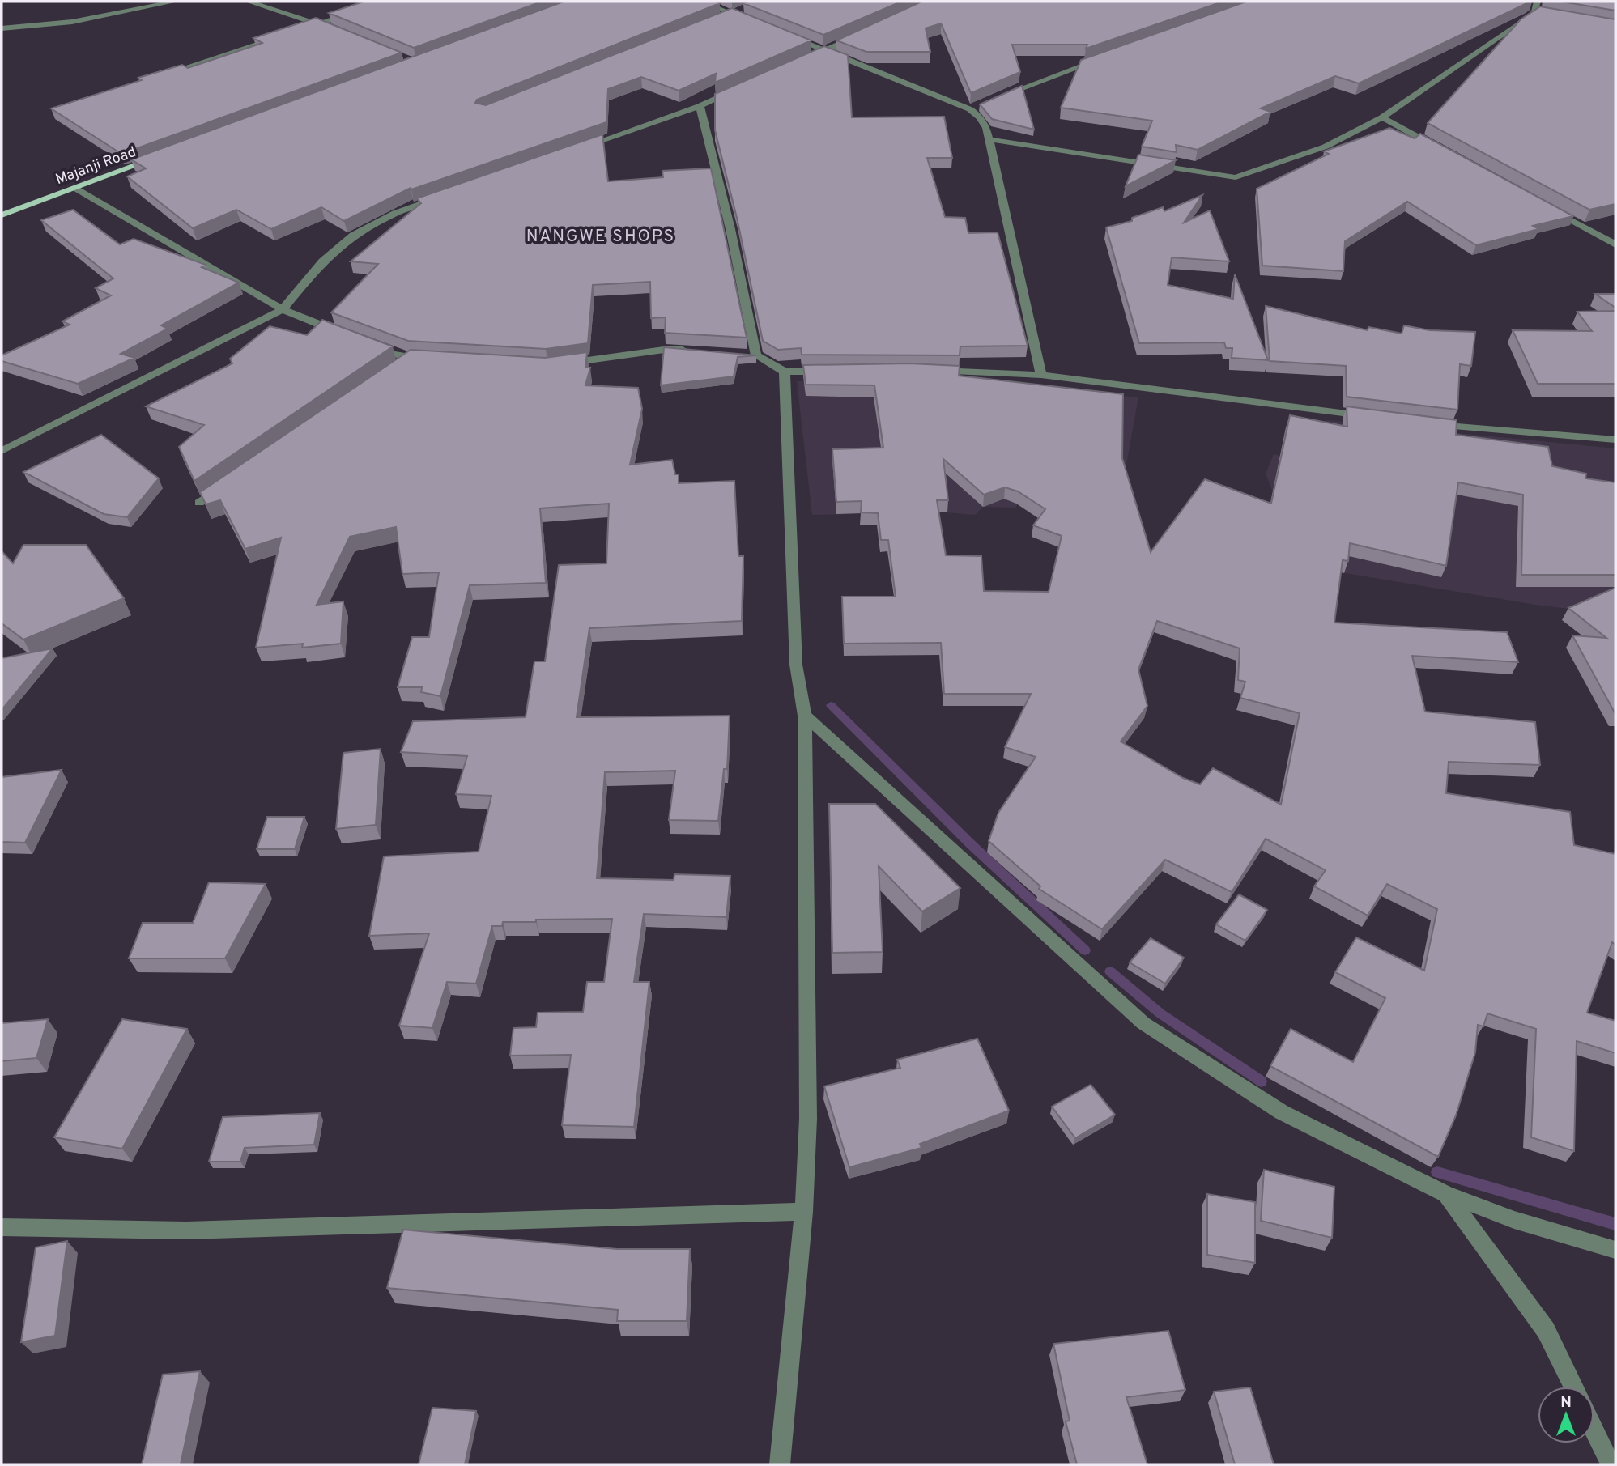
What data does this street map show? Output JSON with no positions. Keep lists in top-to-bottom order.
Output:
{
  "streets": {
    "main road": ["Majanji Road"]
  },
  "districts": ["NANGWE SHOPS"],
  "north": "top"
}
